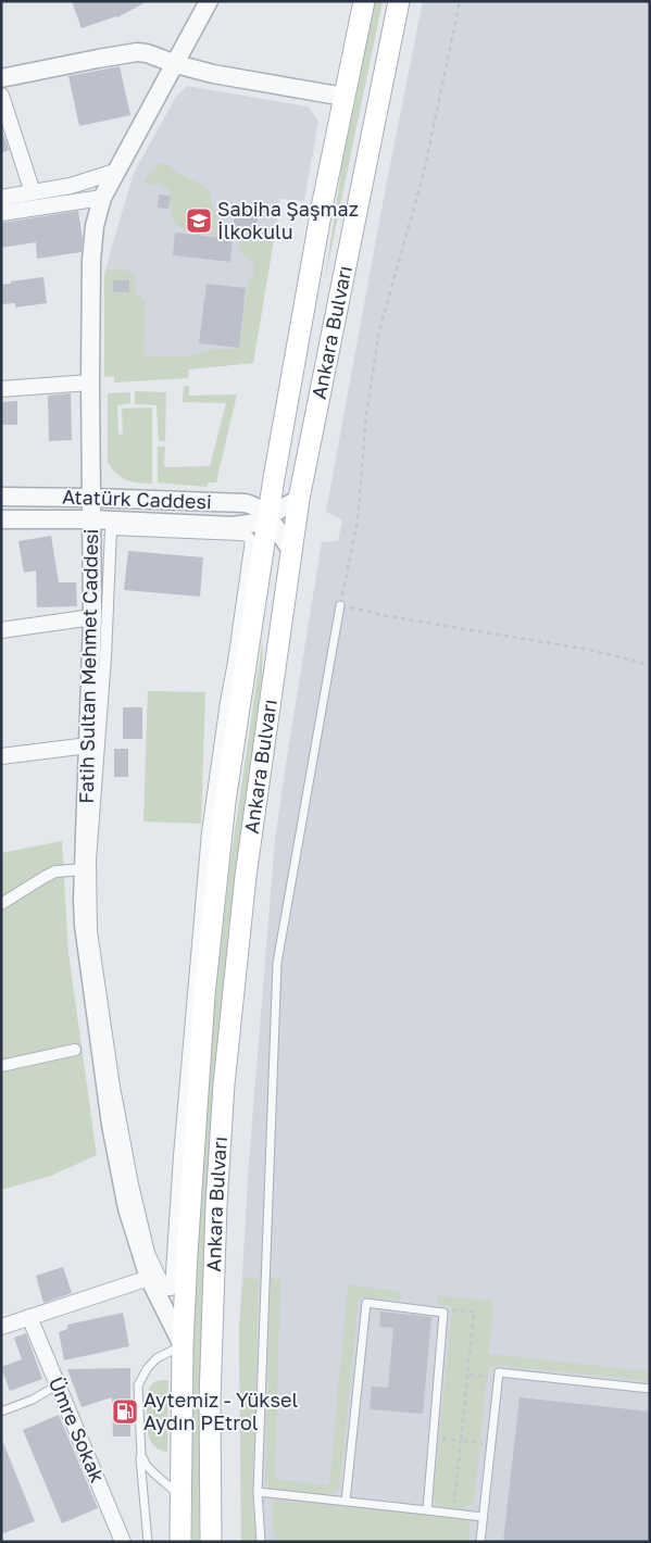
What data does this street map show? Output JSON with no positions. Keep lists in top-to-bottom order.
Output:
{
  "streets": {
    "main road": ["Ankara Bulvarı"],
    "street": ["Atatürk Caddesi", "Fatih Sultan Mehmet Caddesi", "Ümre Sokak"]
  },
  "crossings": [
    ["Ankara Bulvarı", "Atatürk Caddesi"],
    ["Ankara Bulvarı", "Fatih Sultan Mehmet Caddesi"],
    ["Atatürk Caddesi", "Fatih Sultan Mehmet Caddesi"]
  ],
  "places": {
    "school or university": ["Sabiha Şaşmaz İlkokulu"],
    "fuel station": ["Aytemiz - Yüksel Aydın PEtrol"]
  }
}
